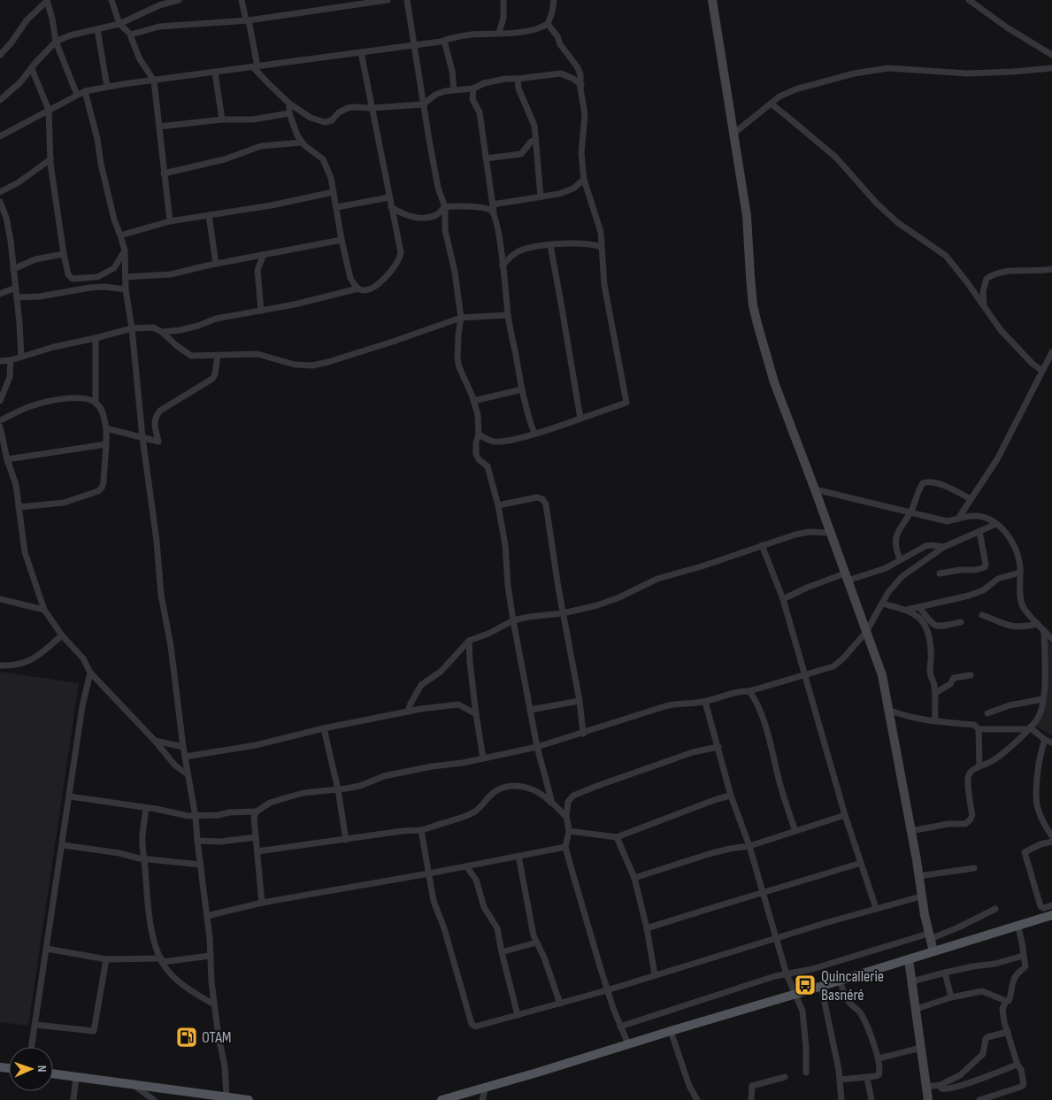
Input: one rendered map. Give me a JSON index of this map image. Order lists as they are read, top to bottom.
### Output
{
  "places": {
    "bus stop": ["Quincallerie Basnéré"],
    "fuel station": ["OTAM"]
  },
  "north": "right"
}
